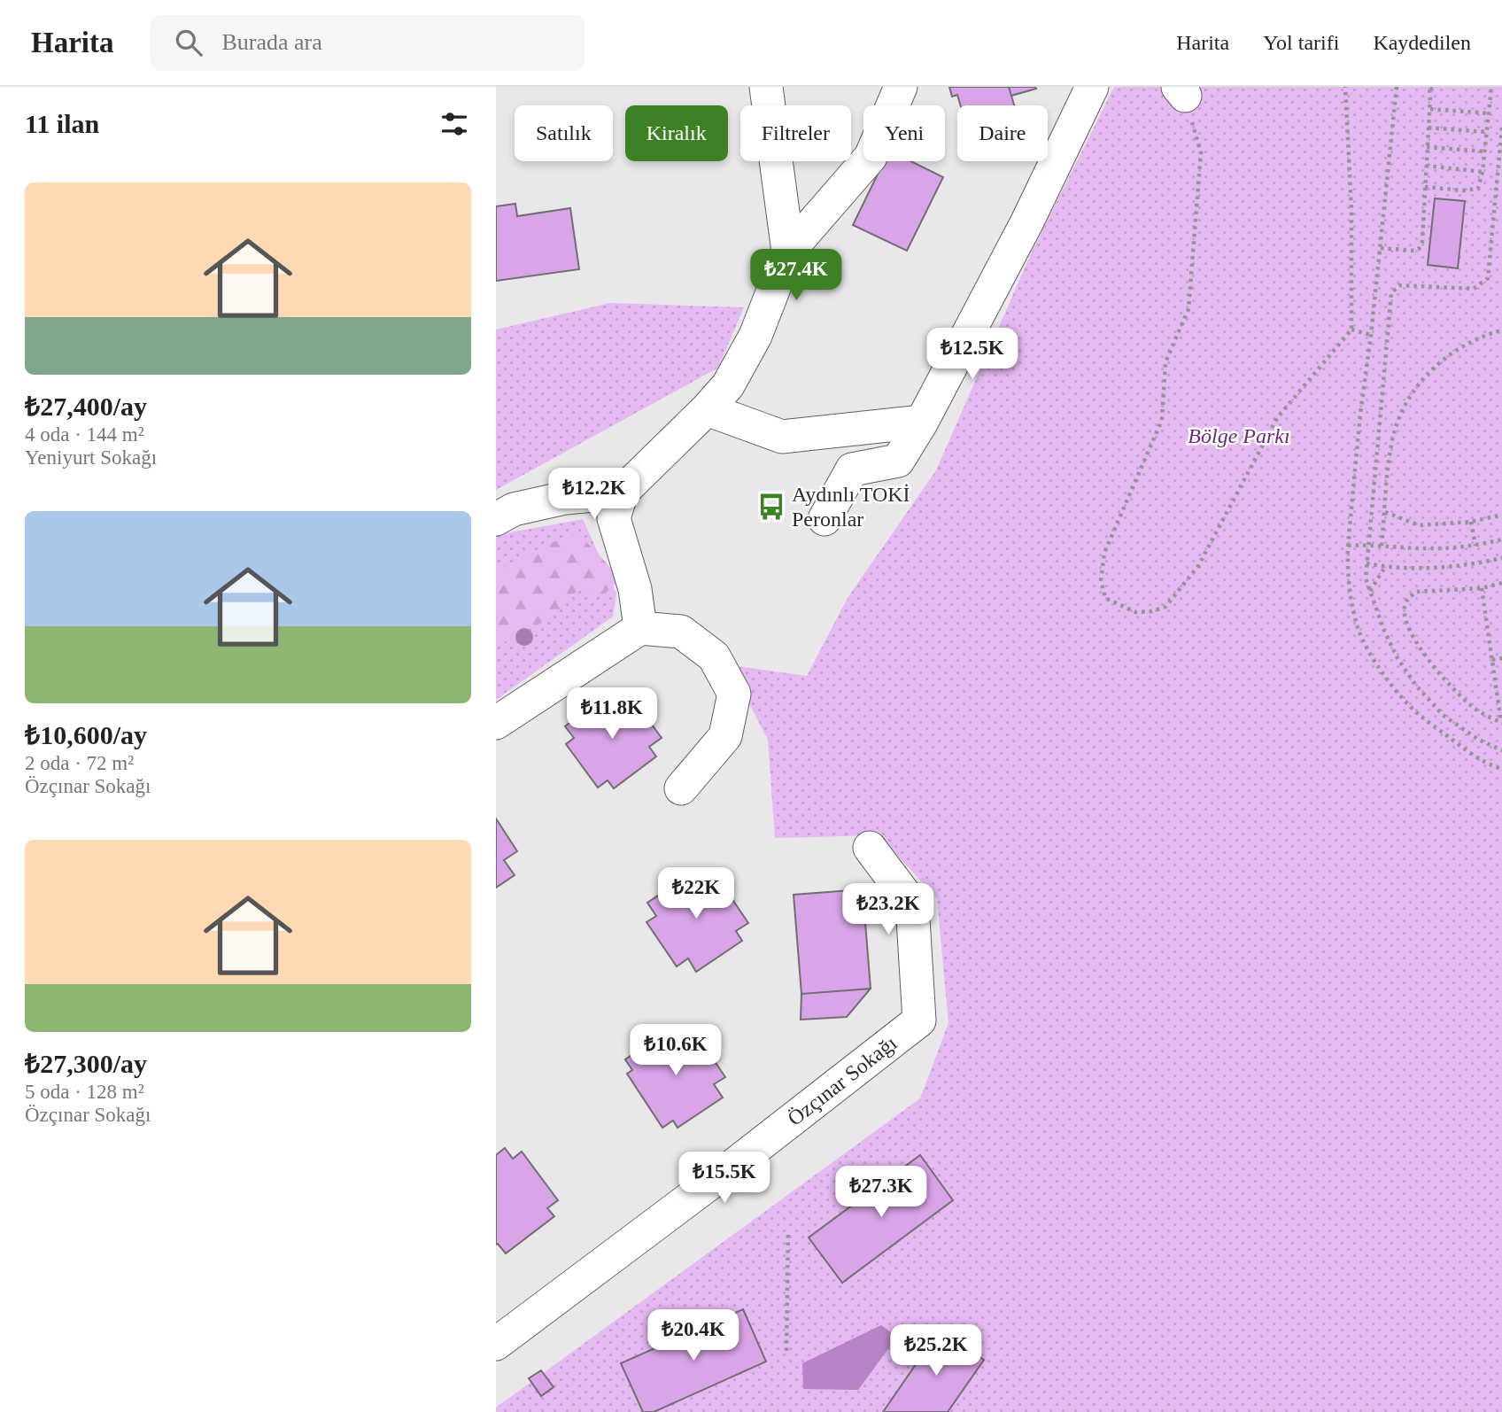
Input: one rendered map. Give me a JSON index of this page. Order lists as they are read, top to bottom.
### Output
{
  "streets": {
    "street": ["Özçınar Sokağı"]
  },
  "parks": ["Bölge Parkı"],
  "places": {
    "bus stop": ["Aydınlı TOKİ Peronlar"]
  },
  "page": {
    "header": "Harita",
    "search": "Burada ara",
    "nav": ["Harita", "Yol tarifi", "Kaydedilen"],
    "heading": "11 ilan",
    "chip": [
      "Satılık",
      "Kiralık",
      "Filtreler",
      "Yeni",
      "Daire"
    ],
    "list": [
      {
        "name": "₺27,400/ay",
        "note": "4 oda · 144 m² · Yeniyurt Sokağı"
      },
      {
        "name": "₺10,600/ay",
        "note": "2 oda · 72 m² · Özçınar Sokağı"
      },
      {
        "name": "₺27,300/ay",
        "note": "5 oda · 128 m² · Özçınar Sokağı"
      }
    ],
    "price": [
      "₺27.4K",
      "₺12.5K",
      "₺12.2K",
      "₺11.8K",
      "₺22K",
      "₺23.2K",
      "₺10.6K",
      "₺15.5K",
      "₺27.3K",
      "₺20.4K",
      "₺25.2K"
    ]
  }
}
